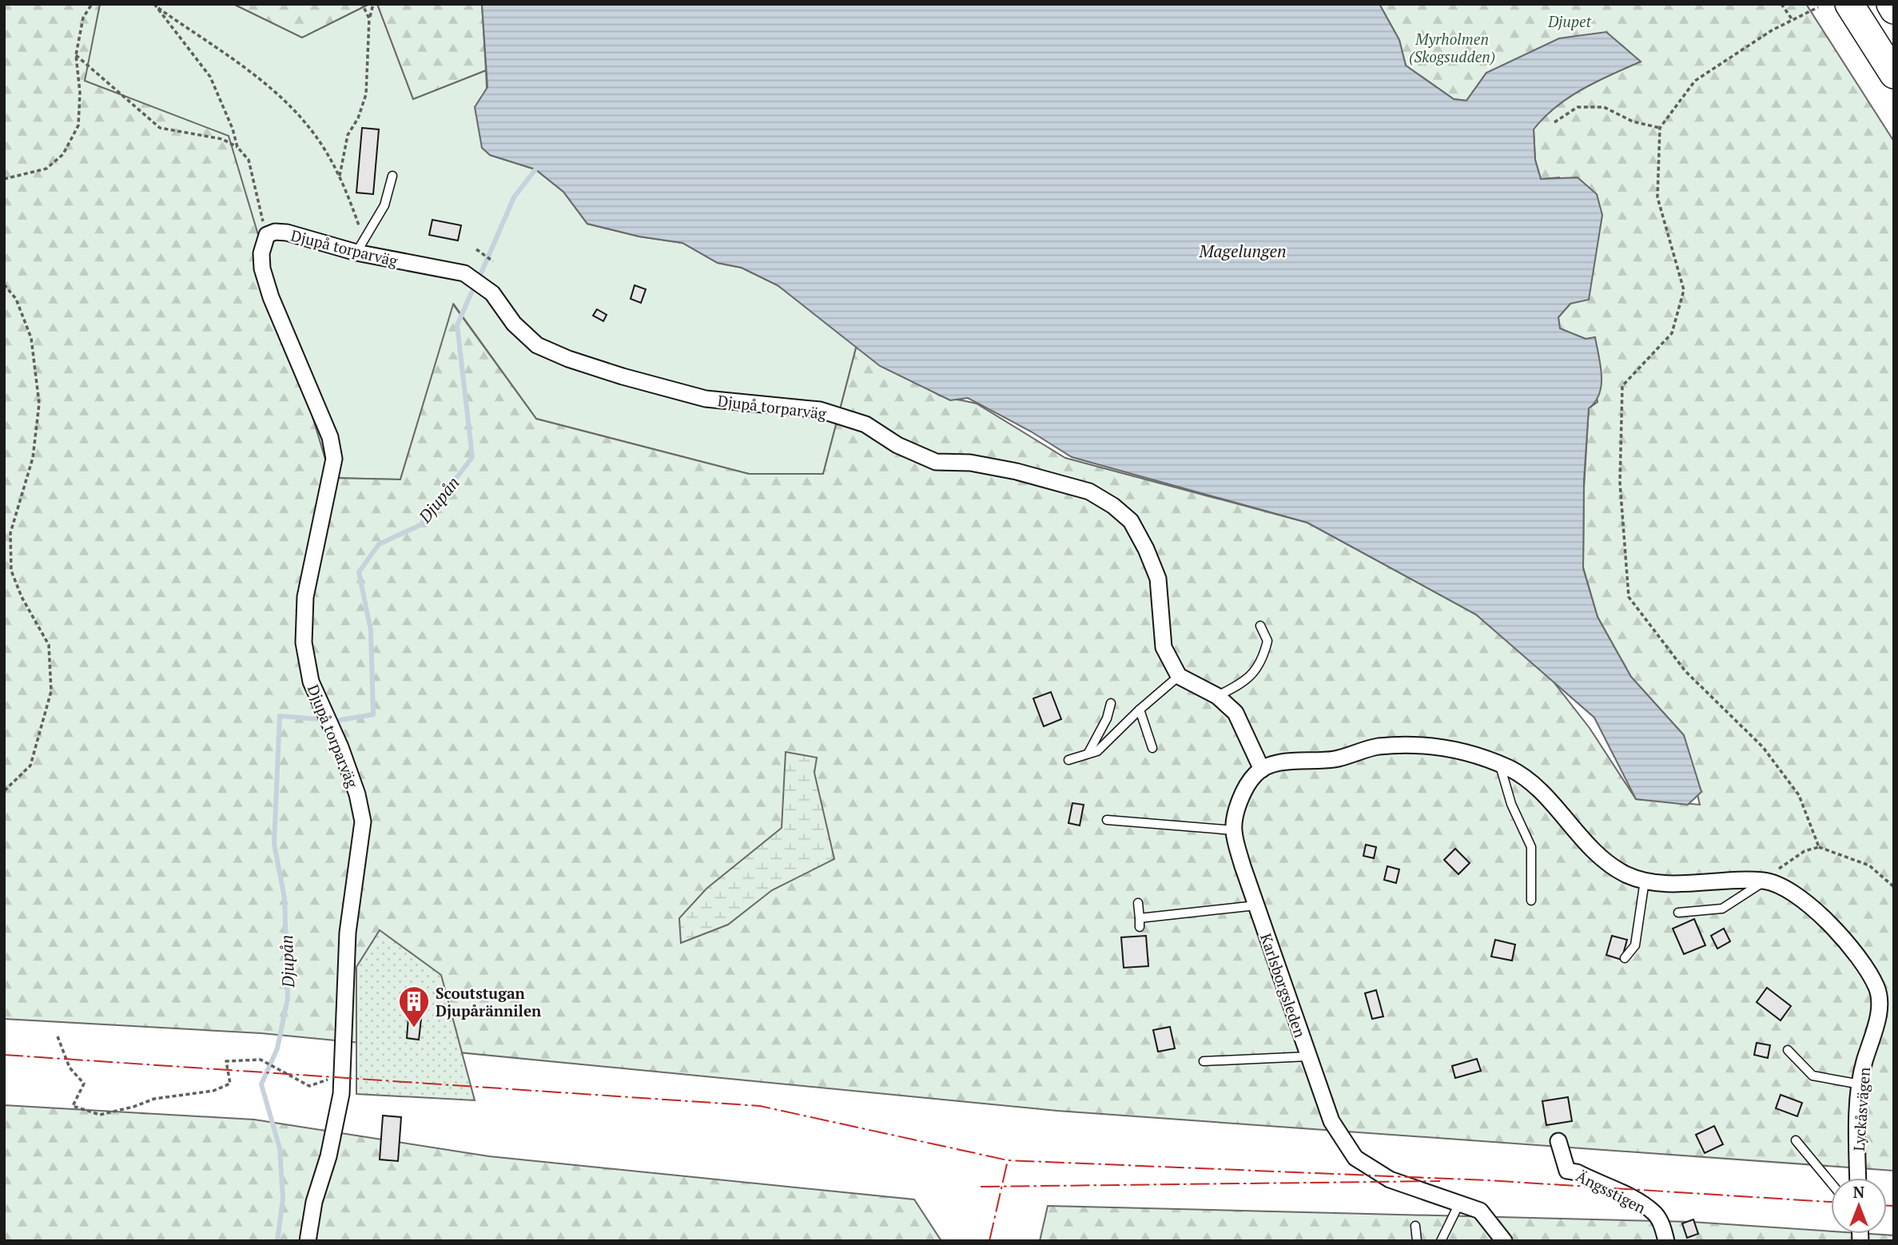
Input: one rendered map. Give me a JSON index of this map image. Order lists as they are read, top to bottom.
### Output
{
  "streets": {
    "street": [
      "Djupå torparväg",
      "Karlsborgsleden",
      "Lyckåsvägen",
      "Ängsstigen"
    ]
  },
  "water": ["Magelungen", "Djupån"],
  "parks": ["Djupet", "Myrholmen (Skogsudden)"],
  "places": {
    "building": ["Scoutstugan Djupårännilen"]
  },
  "north": "top"
}
